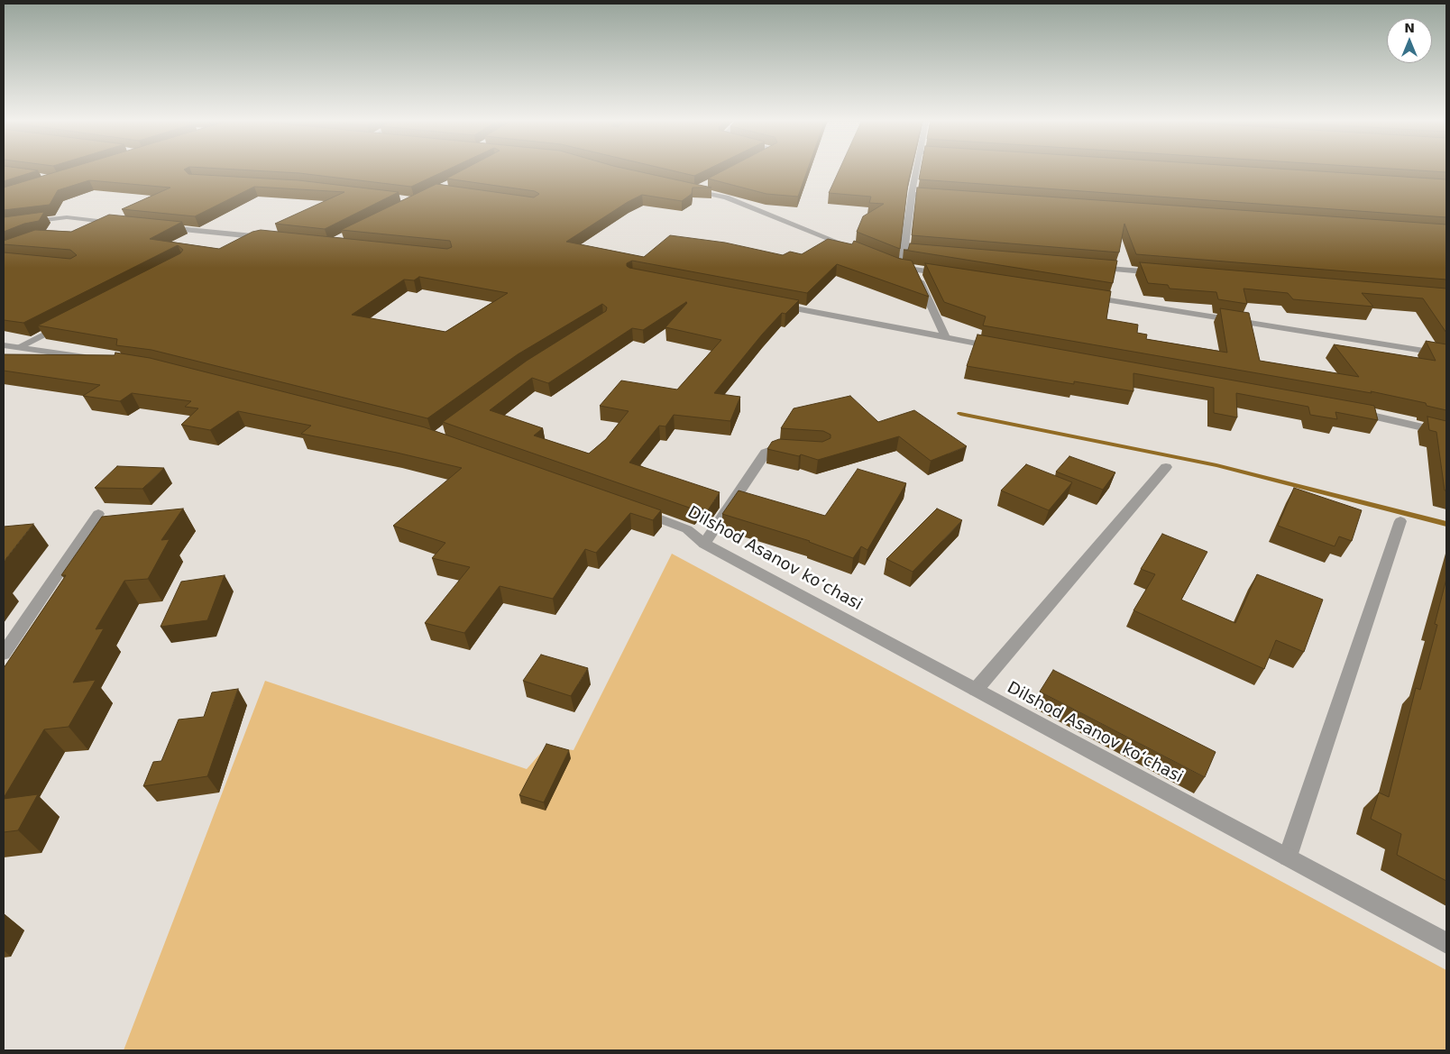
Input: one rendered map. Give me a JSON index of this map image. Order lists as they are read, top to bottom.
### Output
{
  "streets": {
    "street": ["Dilshod Asanov koʻchasi"]
  },
  "north": "top"
}
